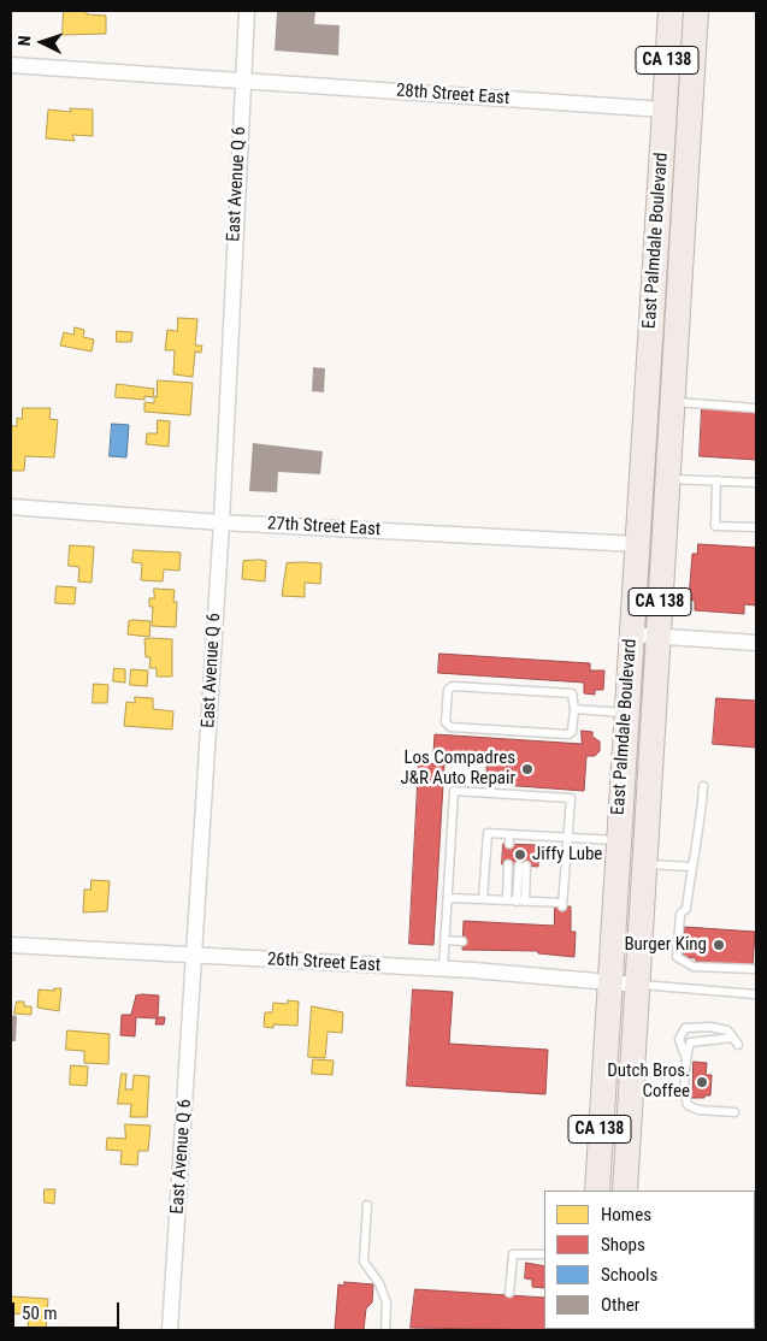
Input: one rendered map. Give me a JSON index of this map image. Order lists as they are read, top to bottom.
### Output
{
  "streets": {
    "highway": ["CA 138", "East Palmdale Boulevard"],
    "street": [
      "28th Street East",
      "East Avenue Q 6",
      "27th Street East",
      "26th Street East"
    ]
  },
  "crossings": [
    ["28th Street East", "East Avenue Q 6"],
    ["28th Street East", "East Palmdale Boulevard"],
    ["East Avenue Q 6", "27th Street East"],
    ["East Avenue Q 6", "26th Street East"],
    ["East Palmdale Boulevard", "27th Street East"],
    ["East Palmdale Boulevard", "26th Street East"]
  ],
  "places": [
    "Los Compadres J&R Auto Repair",
    "Jiffy Lube",
    "Burger King",
    "Dutch Bros. Coffee"
  ],
  "legend": [
    "Homes",
    "Shops",
    "Schools",
    "Other"
  ],
  "scale_bar": "50 m",
  "north": "left"
}
